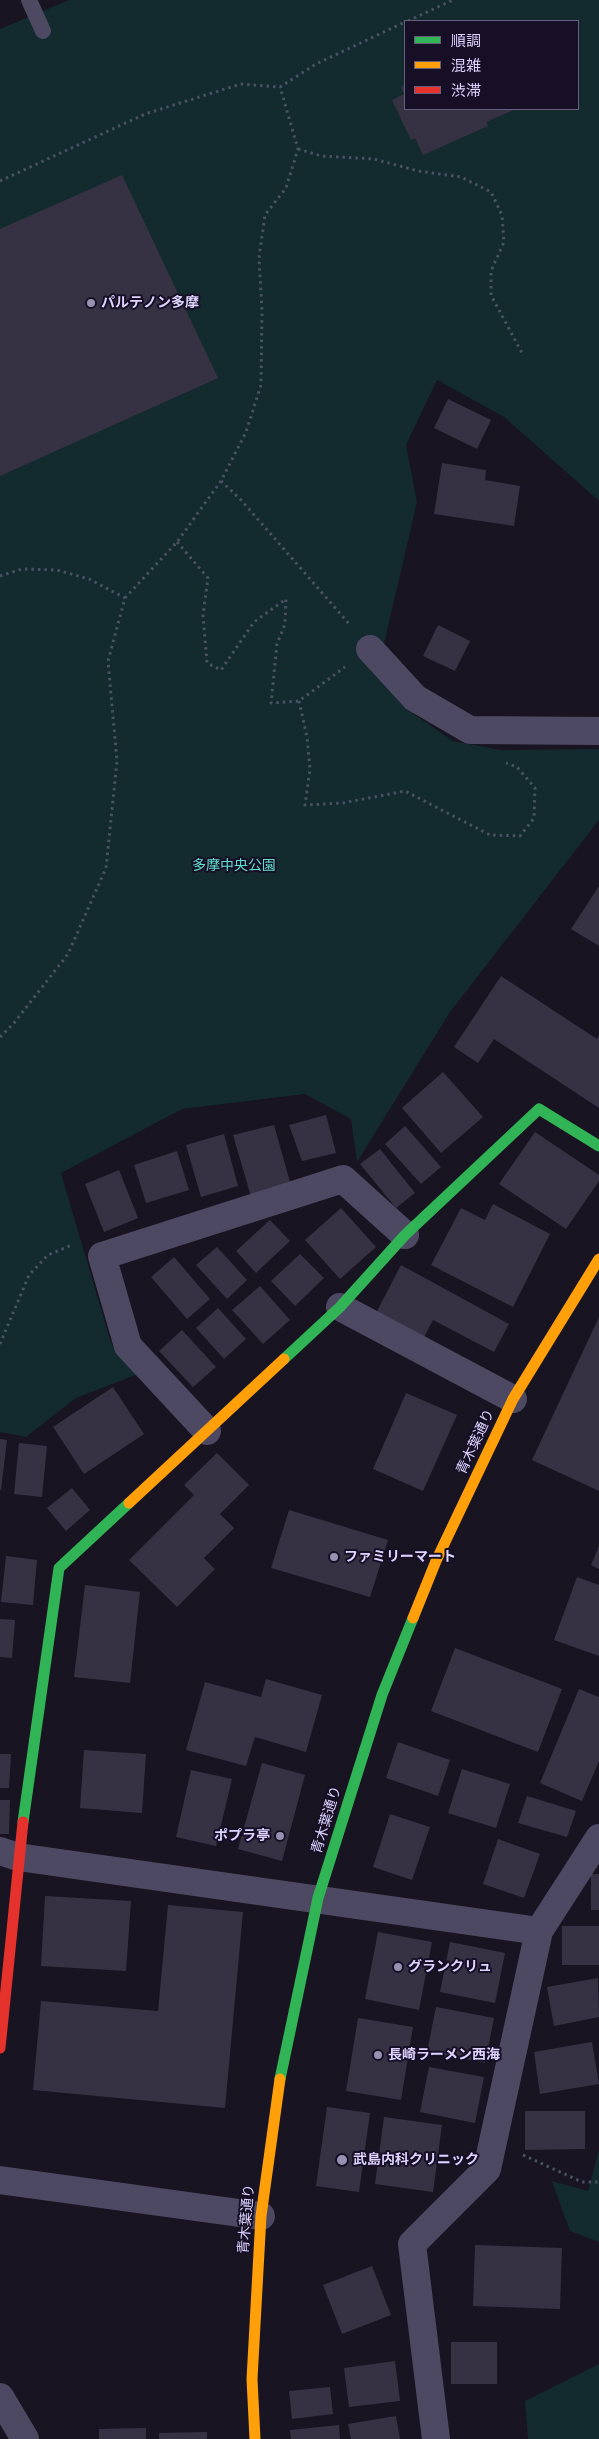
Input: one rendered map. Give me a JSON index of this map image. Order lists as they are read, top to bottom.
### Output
{
  "streets": {
    "street": ["青木葉通り"]
  },
  "parks": ["多摩中央公園"],
  "places": [
    "パルテノン多摩",
    "ファミリーマート",
    "ポプラ亭",
    "グランクリュ",
    "長崎ラーメン西海",
    "武島内科クリニック"
  ],
  "legend": ["順調", "混雑", "渋滞"]
}
